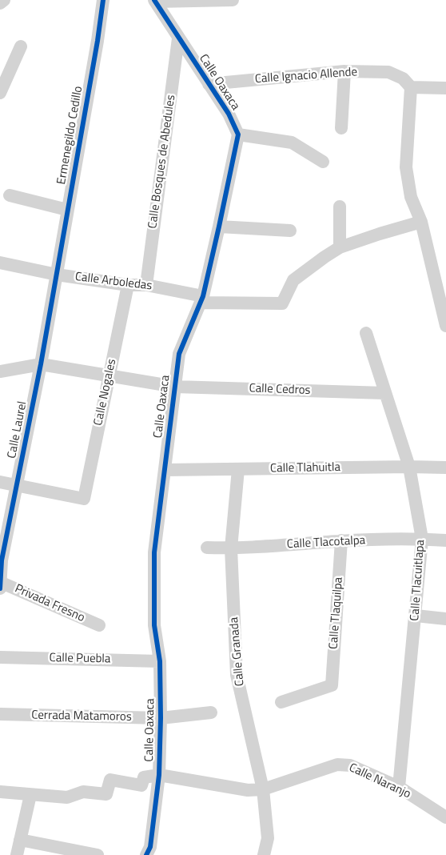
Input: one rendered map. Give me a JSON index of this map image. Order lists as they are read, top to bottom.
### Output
{
  "streets": {
    "street": [
      "Calle Ignacio Allende",
      "Calle Oaxaca",
      "Ermenegildo Cedillo",
      "Calle Bosques de Abedules",
      "Calle Arboledas",
      "Calle Cedros",
      "Calle Nogales",
      "Calle Laurel",
      "Calle Tlahuitla",
      "Calle Tlacotalpa",
      "Calle Tlacuitlapa",
      "Privada Fresno",
      "Calle Tlaquilpa",
      "Calle Granada",
      "Calle Puebla",
      "Cerrada Matamoros",
      "Calle Naranjo"
    ]
  },
  "crossings": [
    ["Calle Ignacio Allende", "Calle Oaxaca"],
    ["Calle Oaxaca", "Calle Bosques de Abedules"],
    ["Calle Oaxaca", "Calle Arboledas"],
    ["Calle Oaxaca", "Calle Cedros"],
    ["Calle Oaxaca", "Calle Tlahuitla"],
    ["Calle Oaxaca", "Calle Puebla"],
    ["Calle Oaxaca", "Cerrada Matamoros"],
    ["Calle Oaxaca", "Calle Naranjo"],
    ["Ermenegildo Cedillo", "Calle Arboledas"],
    ["Ermenegildo Cedillo", "Calle Laurel"],
    ["Calle Bosques de Abedules", "Calle Arboledas"],
    ["Calle Arboledas", "Calle Nogales"],
    ["Calle Arboledas", "Calle Laurel"],
    ["Calle Cedros", "Calle Nogales"],
    ["Calle Cedros", "Calle Laurel"],
    ["Calle Cedros", "Calle Tlacuitlapa"],
    ["Calle Nogales", "Calle Laurel"],
    ["Calle Laurel", "Privada Fresno"],
    ["Calle Tlahuitla", "Calle Tlacuitlapa"],
    ["Calle Tlahuitla", "Calle Granada"],
    ["Calle Tlacotalpa", "Calle Tlacuitlapa"],
    ["Calle Tlacotalpa", "Calle Tlaquilpa"],
    ["Calle Tlacotalpa", "Calle Granada"],
    ["Calle Tlacuitlapa", "Calle Naranjo"],
    ["Calle Granada", "Calle Naranjo"]
  ]
}
